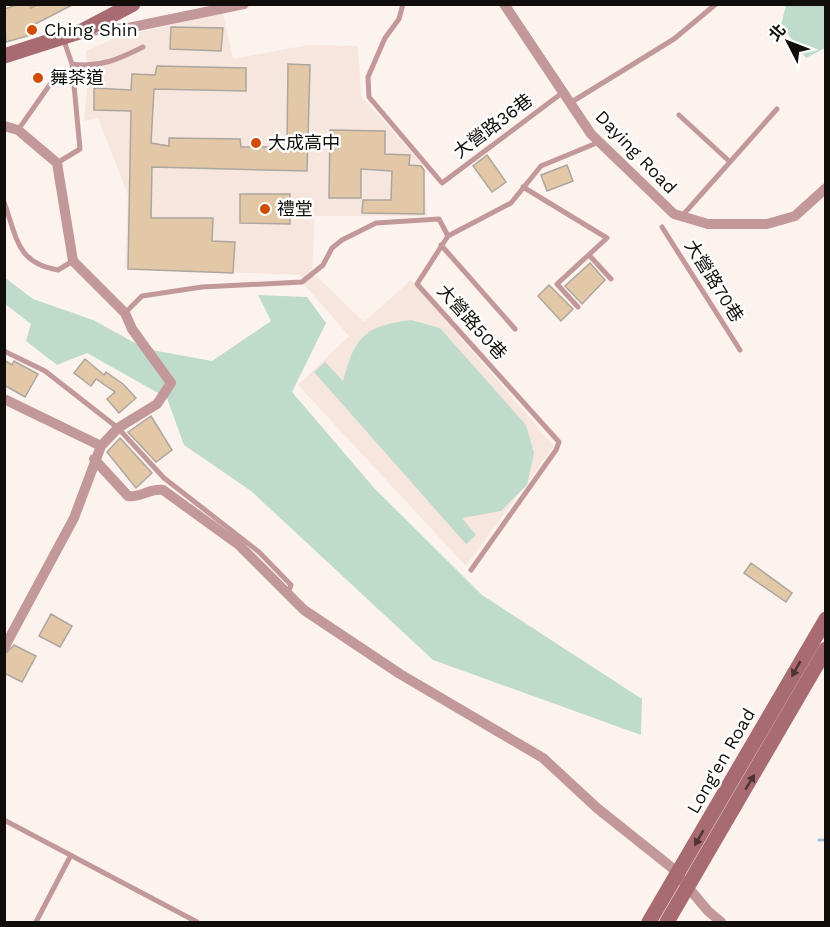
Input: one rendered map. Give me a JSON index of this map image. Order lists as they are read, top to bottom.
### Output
{
  "streets": {
    "main road": ["Long'en Road"],
    "street": ["Daying Road"],
    "lane": ["大營路36巷", "大營路70巷", "大營路50巷"]
  },
  "crossings": [
    ["大營路36巷", "Daying Road"],
    ["Daying Road", "大營路50巷"]
  ],
  "places": [
    "Ching Shin",
    "舞茶道",
    "大成高中",
    "禮堂"
  ],
  "north": "top left"
}
